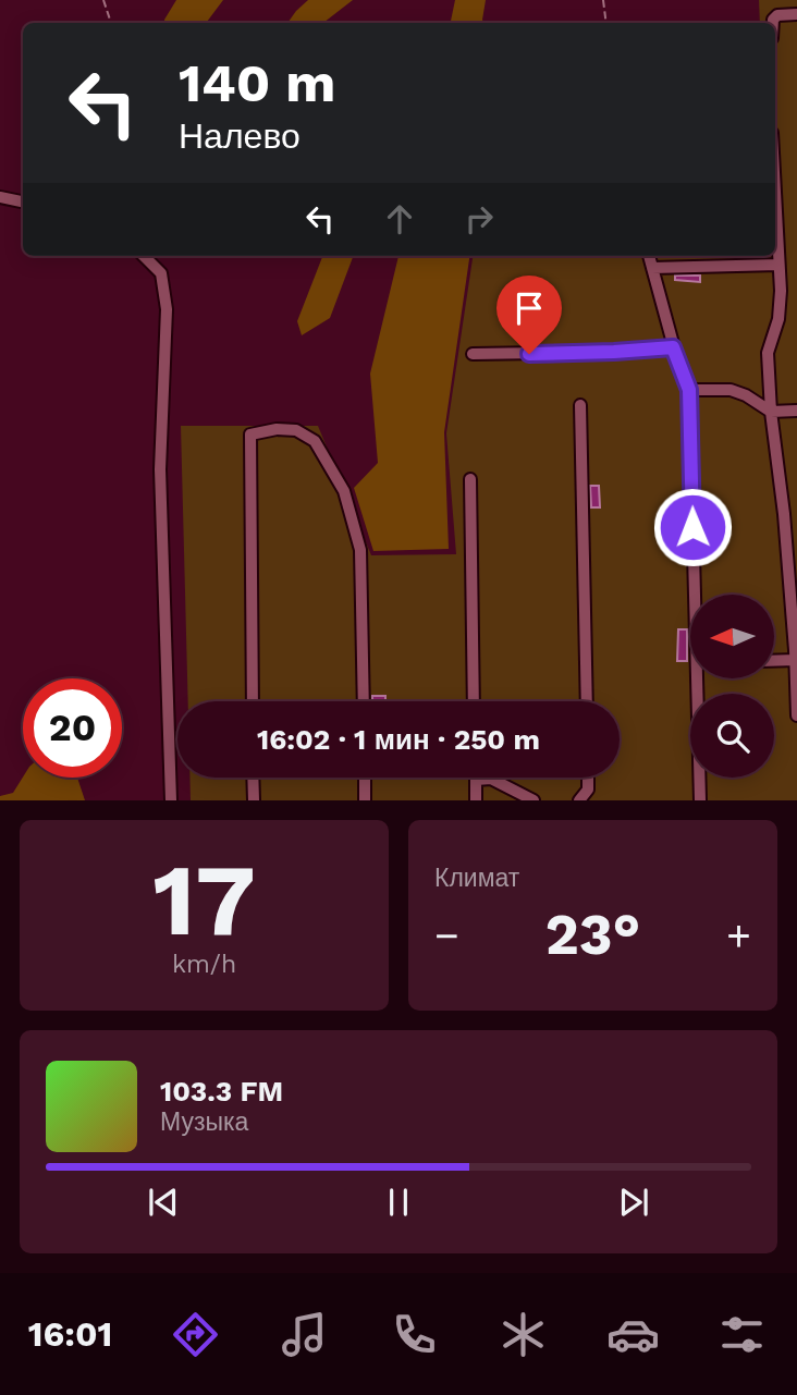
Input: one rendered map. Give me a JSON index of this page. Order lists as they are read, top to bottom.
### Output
{
  "north": "left",
  "page": {
    "turn": ["140 m", "Налево"],
    "limit": "20",
    "trip": "16:02 · 1 мин · 250 m",
    "tile": [
      ["17", "km/h"],
      "Климат"
    ],
    "heat": ["−", "23°", "+"],
    "song": ["103.3 FM", "Музыка"],
    "tabs": "16:01"
  }
}
